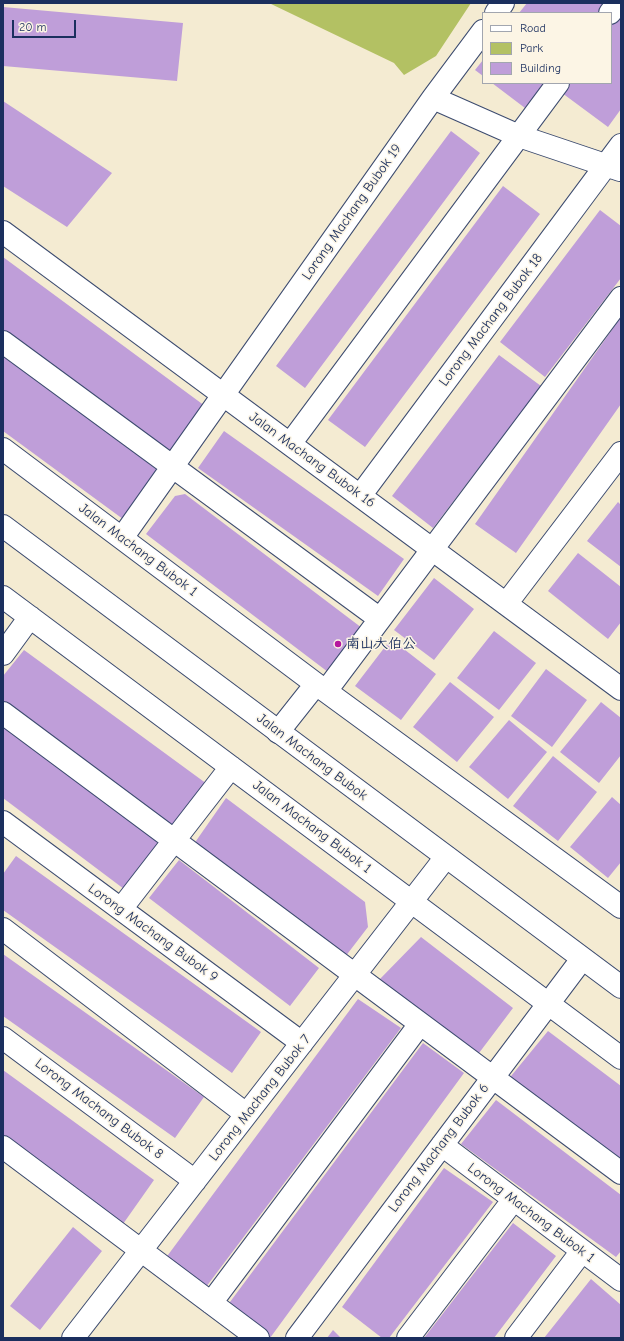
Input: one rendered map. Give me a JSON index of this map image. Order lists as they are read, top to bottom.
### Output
{
  "streets": {
    "street": [
      "Lorong Machang Bubok 19",
      "Lorong Machang Bubok 18",
      "Jalan Machang Bubok 16",
      "Jalan Machang Bubok 1",
      "Jalan Machang Bubok",
      "Lorong Machang Bubok 9",
      "Lorong Machang Bubok 7",
      "Lorong Machang Bubok 8",
      "Lorong Machang Bubok 6",
      "Lorong Machang Bubok 1"
    ]
  },
  "crossings": [
    ["Lorong Machang Bubok 19", "Jalan Machang Bubok 16"],
    ["Lorong Machang Bubok 19", "Jalan Machang Bubok 1"],
    ["Lorong Machang Bubok 18", "Jalan Machang Bubok 16"],
    ["Jalan Machang Bubok 1", "Lorong Machang Bubok 7"],
    ["Jalan Machang Bubok 1", "Lorong Machang Bubok 6"],
    ["Jalan Machang Bubok", "Lorong Machang Bubok 7"],
    ["Jalan Machang Bubok", "Lorong Machang Bubok 6"],
    ["Lorong Machang Bubok 9", "Lorong Machang Bubok 7"],
    ["Lorong Machang Bubok 7", "Lorong Machang Bubok 8"],
    ["Lorong Machang Bubok 6", "Lorong Machang Bubok 1"]
  ],
  "places": ["南山大伯公"],
  "legend": ["Road", "Park", "Building"],
  "scale_bar": "20 m"
}
